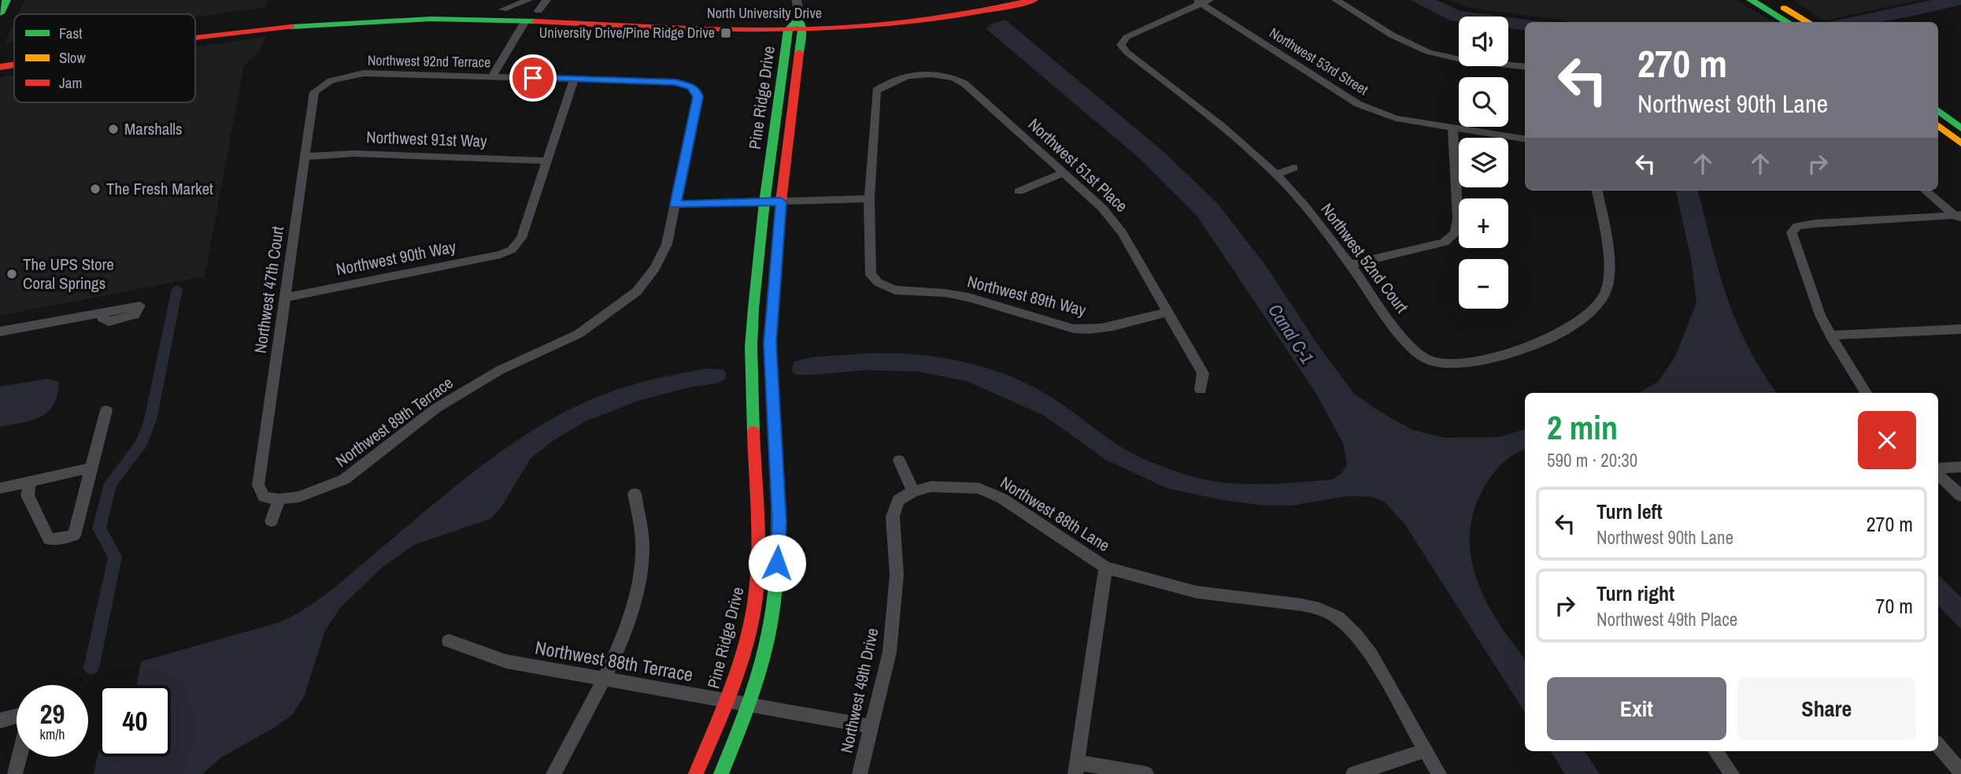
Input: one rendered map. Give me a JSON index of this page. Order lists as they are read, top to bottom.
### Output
{
  "streets": {
    "main road": ["North University Drive", "Pine Ridge Drive"],
    "street": [
      "Northwest 92nd Terrace",
      "Northwest 53rd Street",
      "Northwest 91st Way",
      "Northwest 51st Place",
      "Northwest 90th Way",
      "Northwest 52nd Court",
      "Northwest 47th Court",
      "Northwest 89th Way",
      "Northwest 89th Terrace",
      "Northwest 88th Lane",
      "Northwest 88th Terrace",
      "Northwest 49th Drive"
    ]
  },
  "crossings": [
    ["North University Drive", "Pine Ridge Drive"],
    ["Northwest 92nd Terrace", "Northwest 47th Court"],
    ["Northwest 92nd Terrace", "Northwest 89th Terrace"],
    ["Northwest 53rd Street", "Northwest 52nd Court"],
    ["Pine Ridge Drive", "Northwest 88th Terrace"],
    ["Northwest 91st Way", "Northwest 90th Way"],
    ["Northwest 91st Way", "Northwest 47th Court"],
    ["Northwest 51st Place", "Northwest 89th Way"],
    ["Northwest 90th Way", "Northwest 47th Court"],
    ["Northwest 47th Court", "Northwest 89th Terrace"],
    ["Northwest 88th Lane", "Northwest 49th Drive"],
    ["Northwest 88th Terrace", "Northwest 49th Drive"]
  ],
  "water": ["Canal C-1"],
  "places": {
    "transit": ["University Drive/Pine Ridge Drive"],
    "other": ["Marshalls", "The Fresh Market", "The UPS Store Coral Springs"]
  },
  "legend": ["Fast", "Slow", "Jam"],
  "page": {
    "map_buttons": ["+", "−"],
    "turn": ["270 m", "Northwest 90th Lane"],
    "heading": ["2 min", "590 m · 20:30"],
    "list": [
      {
        "name": "Turn left",
        "note": "Northwest 90th Lane",
        "value": "270 m"
      },
      {
        "name": "Turn right",
        "note": "Northwest 49th Place",
        "value": "70 m"
      }
    ],
    "buttons": ["Exit", "Share"],
    "speed": "29 km/h",
    "limit": "40"
  }
}
